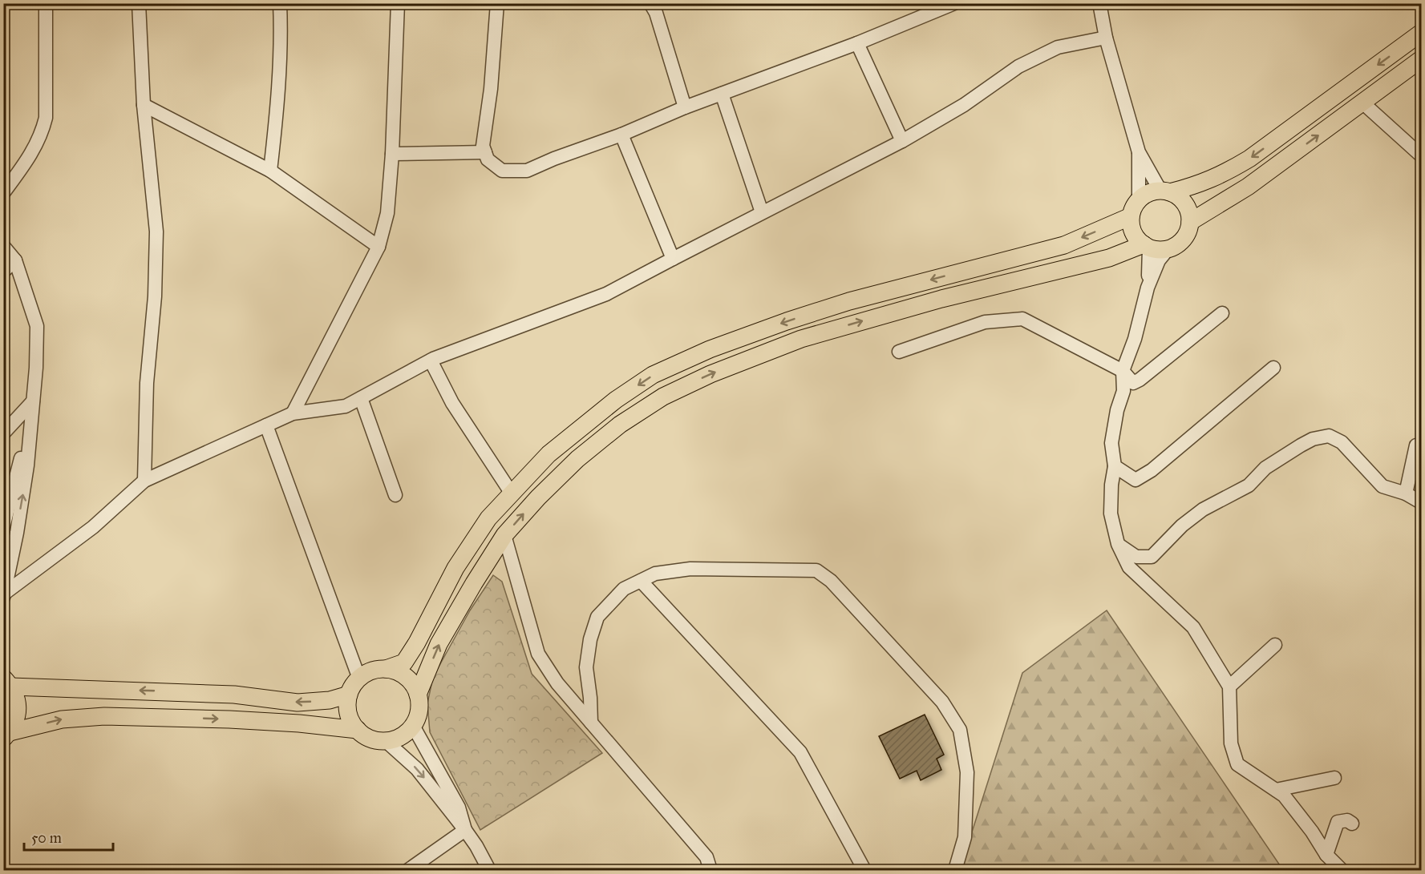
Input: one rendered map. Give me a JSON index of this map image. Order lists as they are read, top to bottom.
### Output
{
  "scale_bar": "50 m"
}
